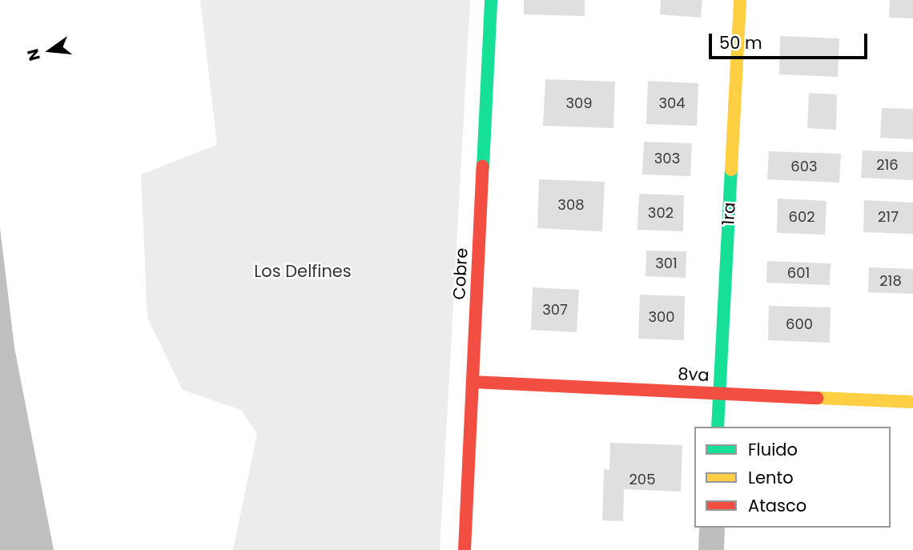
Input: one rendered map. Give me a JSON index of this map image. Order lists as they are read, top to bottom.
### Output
{
  "streets": {
    "street": ["1ra", "Cobre", "8va"]
  },
  "crossings": [
    ["1ra", "8va"],
    ["Cobre", "8va"]
  ],
  "parks": ["Los Delfines"],
  "house_numbers": [
    "309",
    "304",
    "303",
    "216",
    "603",
    "308",
    "302",
    "602",
    "217",
    "301",
    "601",
    "218",
    "307",
    "300",
    "600",
    "205"
  ],
  "legend": ["Fluido", "Lento", "Atasco"],
  "scale_bar": "50 m",
  "north": "left"
}
